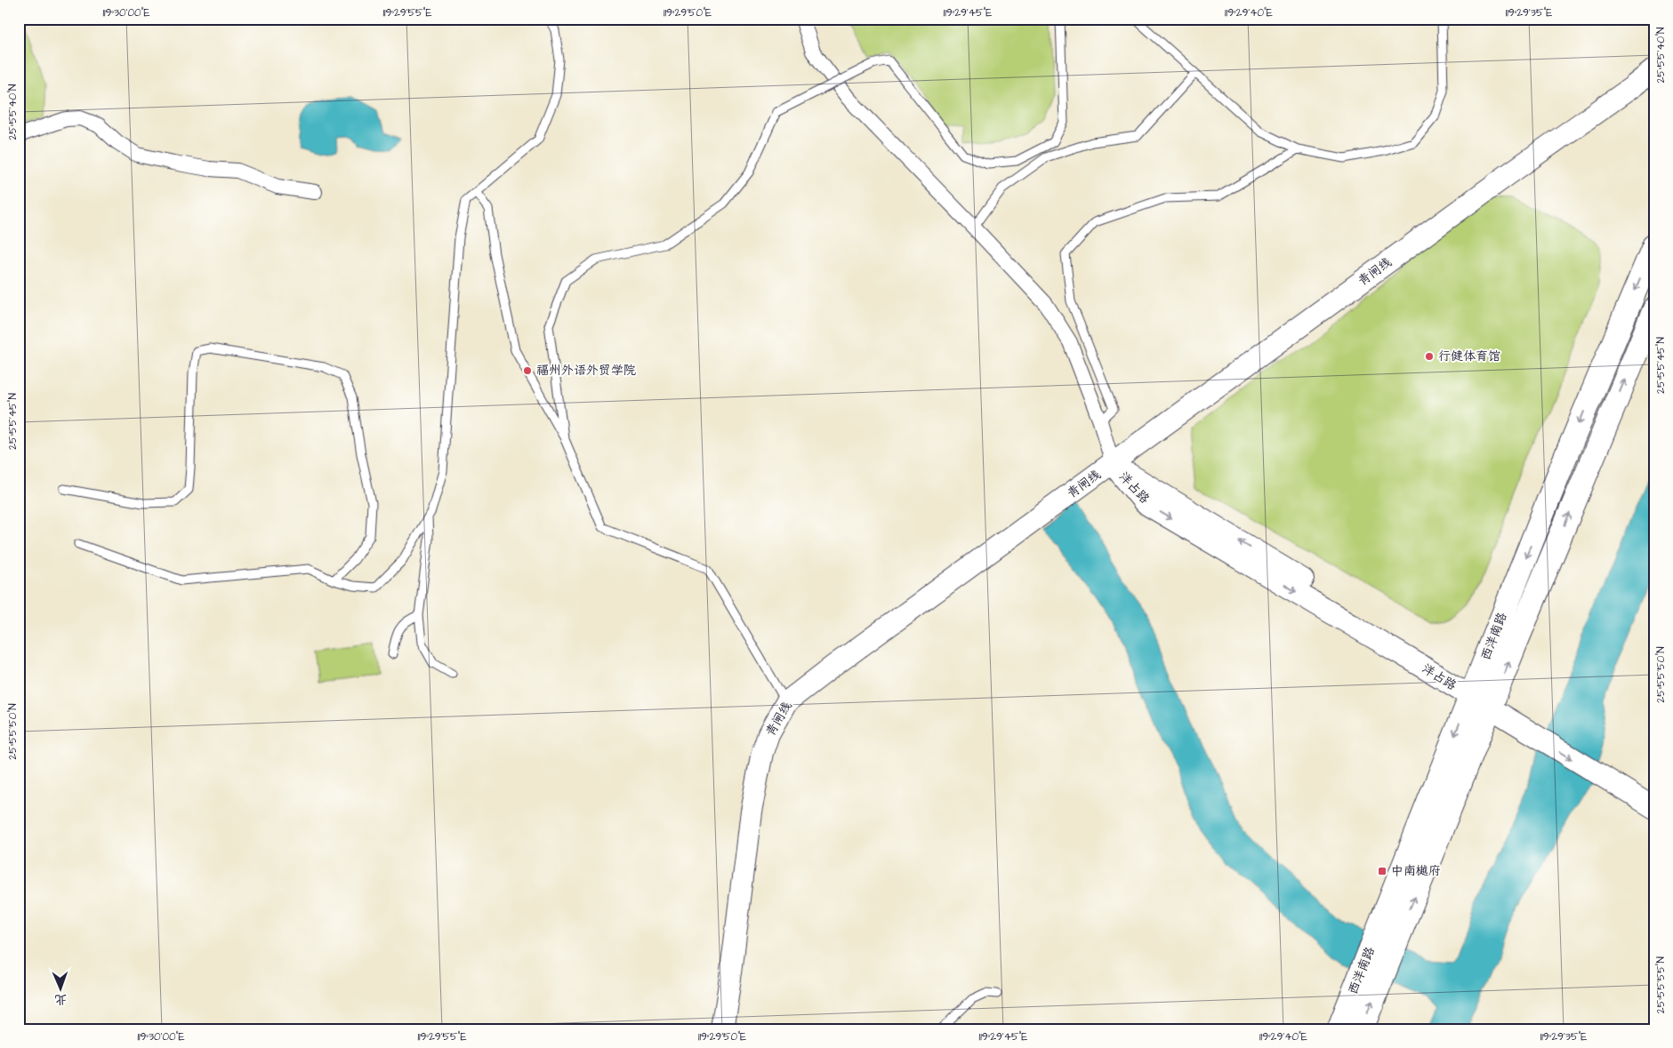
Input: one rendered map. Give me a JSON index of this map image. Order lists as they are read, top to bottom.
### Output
{
  "streets": {
    "main road": ["青闸线", "洋占路", "西洋南路"]
  },
  "crossings": [
    ["青闸线", "洋占路"],
    ["洋占路", "西洋南路"]
  ],
  "places": {
    "other": ["行健体育馆", "福州外语外贸学院"],
    "transit": ["中南樾府"]
  },
  "north": "bottom",
  "coordinates": [
    "119°30'00\"E",
    "119°29'55\"E",
    "119°29'50\"E",
    "119°29'45\"E",
    "119°29'40\"E",
    "119°29'35\"E",
    "25°55'40\"N",
    "25°55'45\"N",
    "25°55'50\"N",
    "25°55'55\"N"
  ]
}
